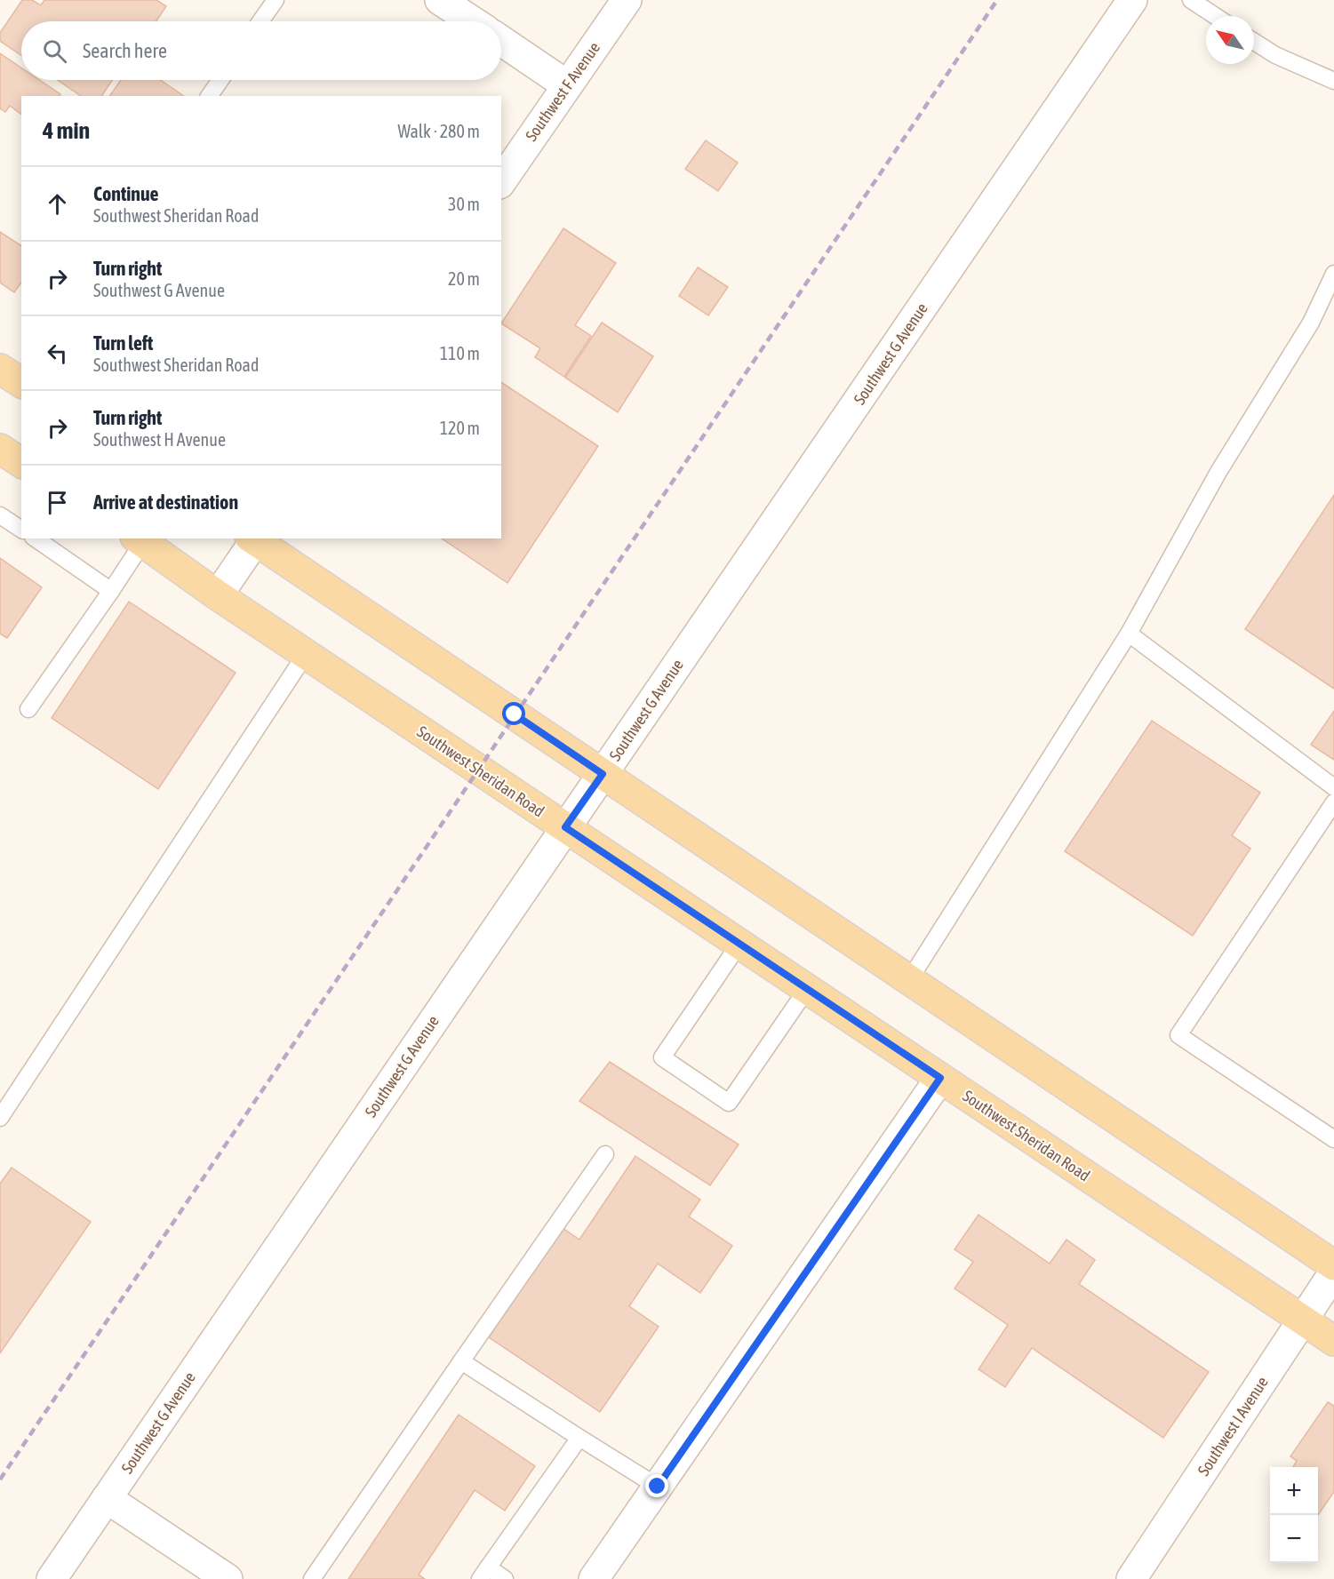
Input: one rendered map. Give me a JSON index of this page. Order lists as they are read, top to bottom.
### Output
{
  "streets": {
    "main road": ["Southwest Sheridan Road"],
    "street": ["Southwest F Avenue", "Southwest G Avenue", "Southwest I Avenue"]
  },
  "crossings": [
    ["Southwest G Avenue", "Southwest Sheridan Road"],
    ["Southwest Sheridan Road", "Southwest I Avenue"]
  ],
  "north": "top left",
  "page": {
    "search": "Search here",
    "heading": ["4 min", "Walk · 280 m"],
    "list": [
      ["Continue", "Southwest Sheridan Road", "30 m"],
      ["Turn right", "Southwest G Avenue", "20 m"],
      ["Turn left", "Southwest Sheridan Road", "110 m"],
      ["Turn right", "Southwest H Avenue", "120 m"],
      "Arrive at destination"
    ],
    "map_buttons": ["+", "−"]
  }
}
